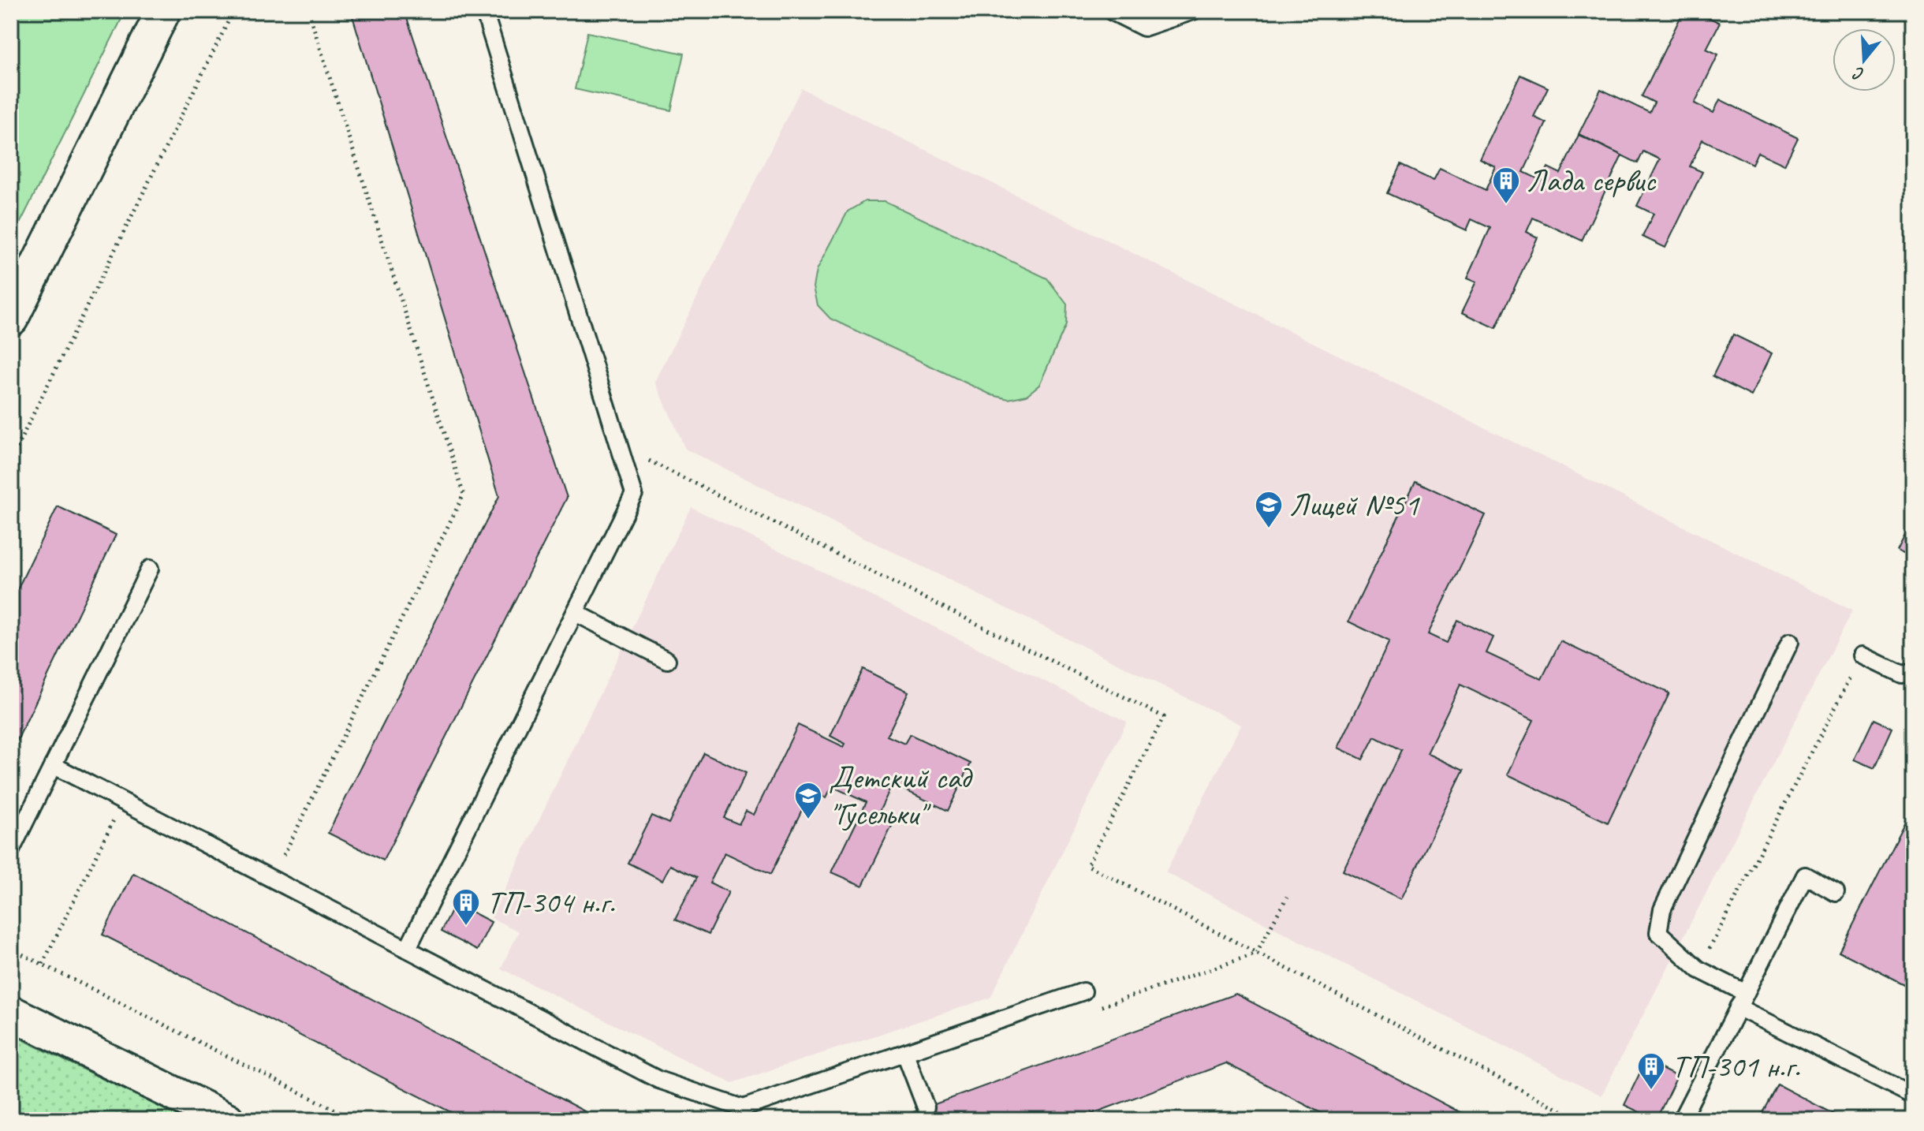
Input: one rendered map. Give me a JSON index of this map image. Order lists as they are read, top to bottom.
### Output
{
  "places": {
    "building": ["Лада сервис", "ТП-304 н.г.", "ТП-301 н.г."],
    "school or university": ["Лицей №51", "Детский сад \"Гусельки\""]
  },
  "north": "bottom"
}
